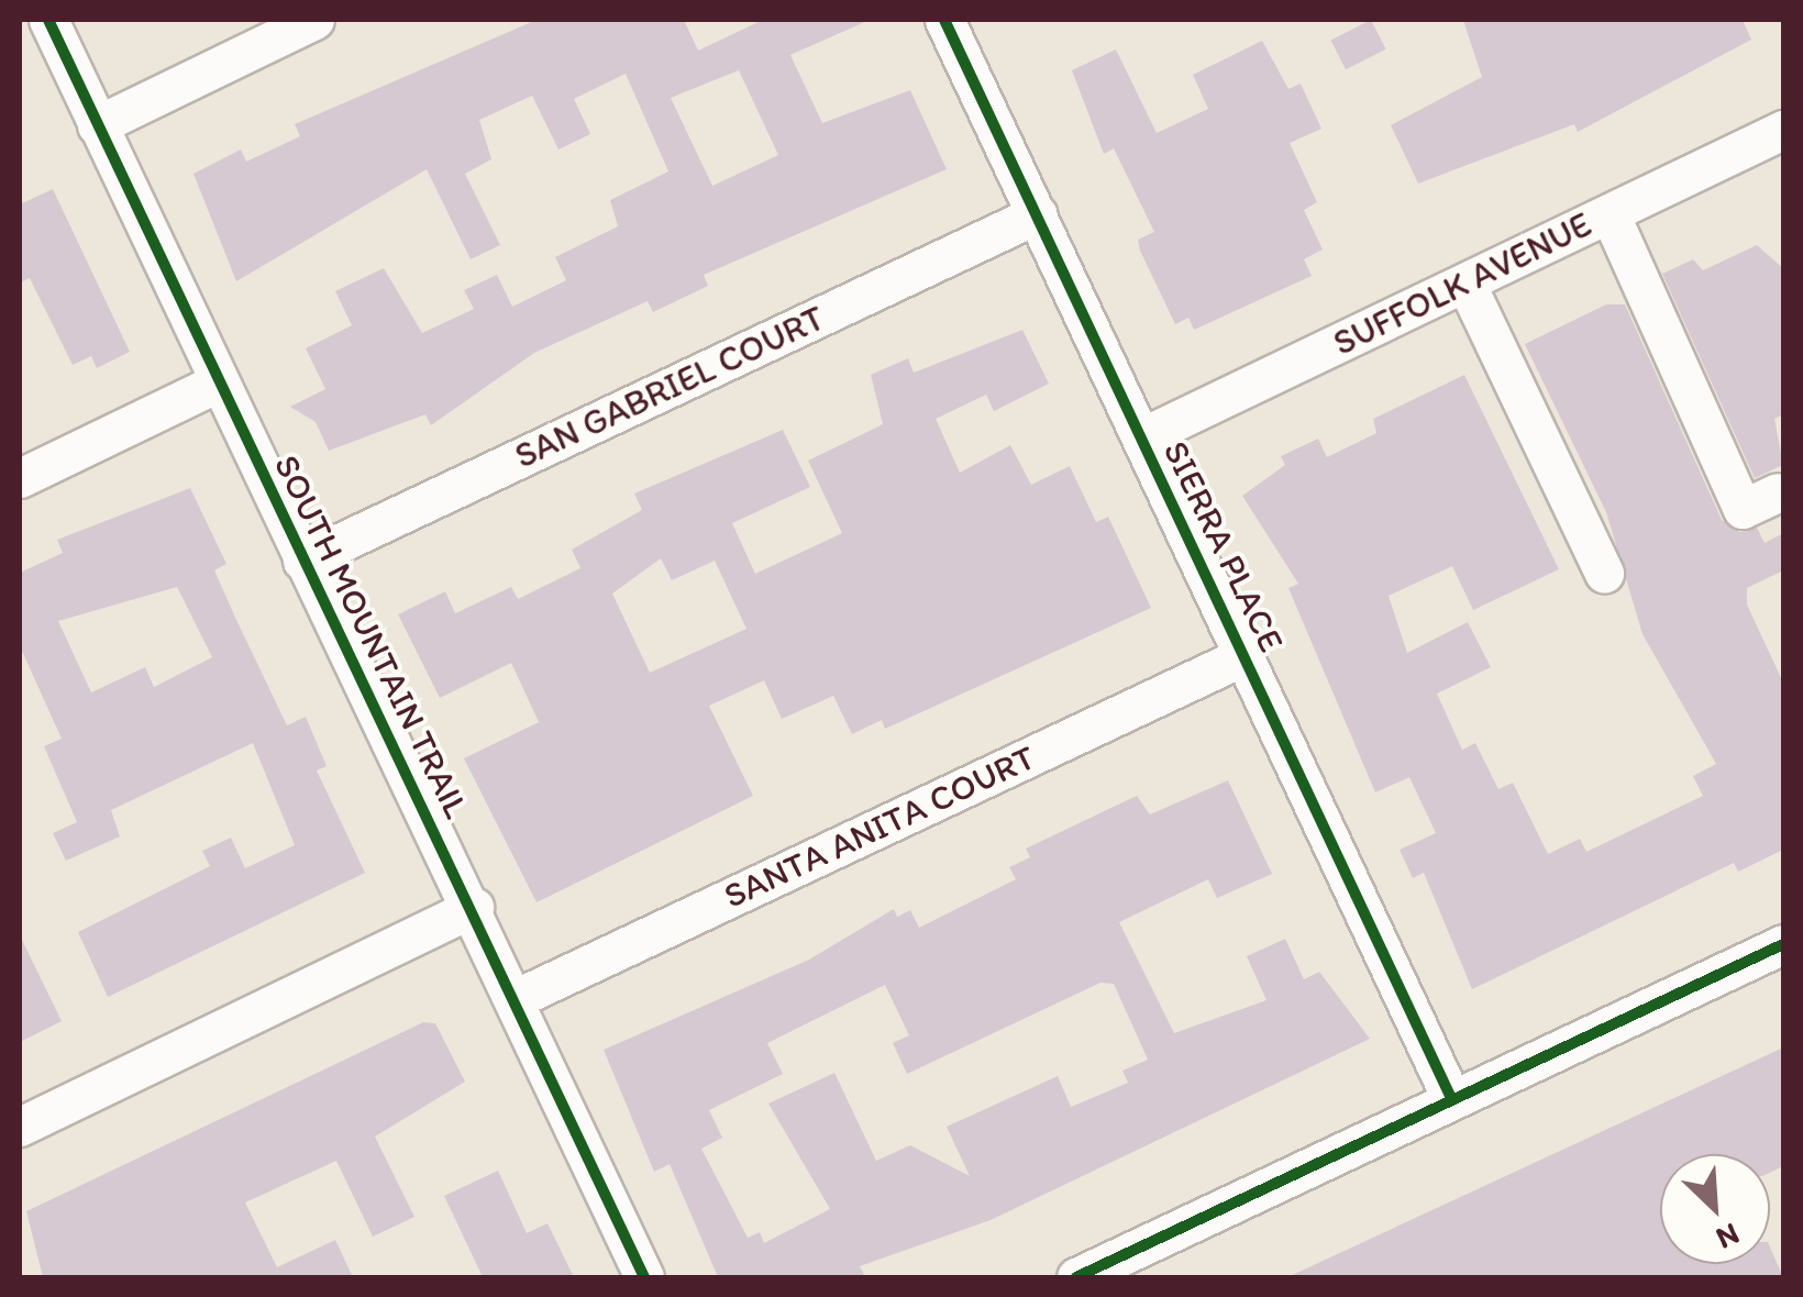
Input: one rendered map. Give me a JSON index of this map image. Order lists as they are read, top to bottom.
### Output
{
  "streets": {
    "street": [
      "SUFFOLK AVENUE",
      "SAN GABRIEL COURT",
      "SIERRA PLACE",
      "SOUTH MOUNTAIN TRAIL",
      "SANTA ANITA COURT"
    ]
  },
  "crossings": [
    ["SUFFOLK AVENUE", "SIERRA PLACE"],
    ["SAN GABRIEL COURT", "SIERRA PLACE"],
    ["SAN GABRIEL COURT", "SOUTH MOUNTAIN TRAIL"],
    ["SIERRA PLACE", "SANTA ANITA COURT"],
    ["SOUTH MOUNTAIN TRAIL", "SANTA ANITA COURT"]
  ],
  "north": "bottom right"
}
